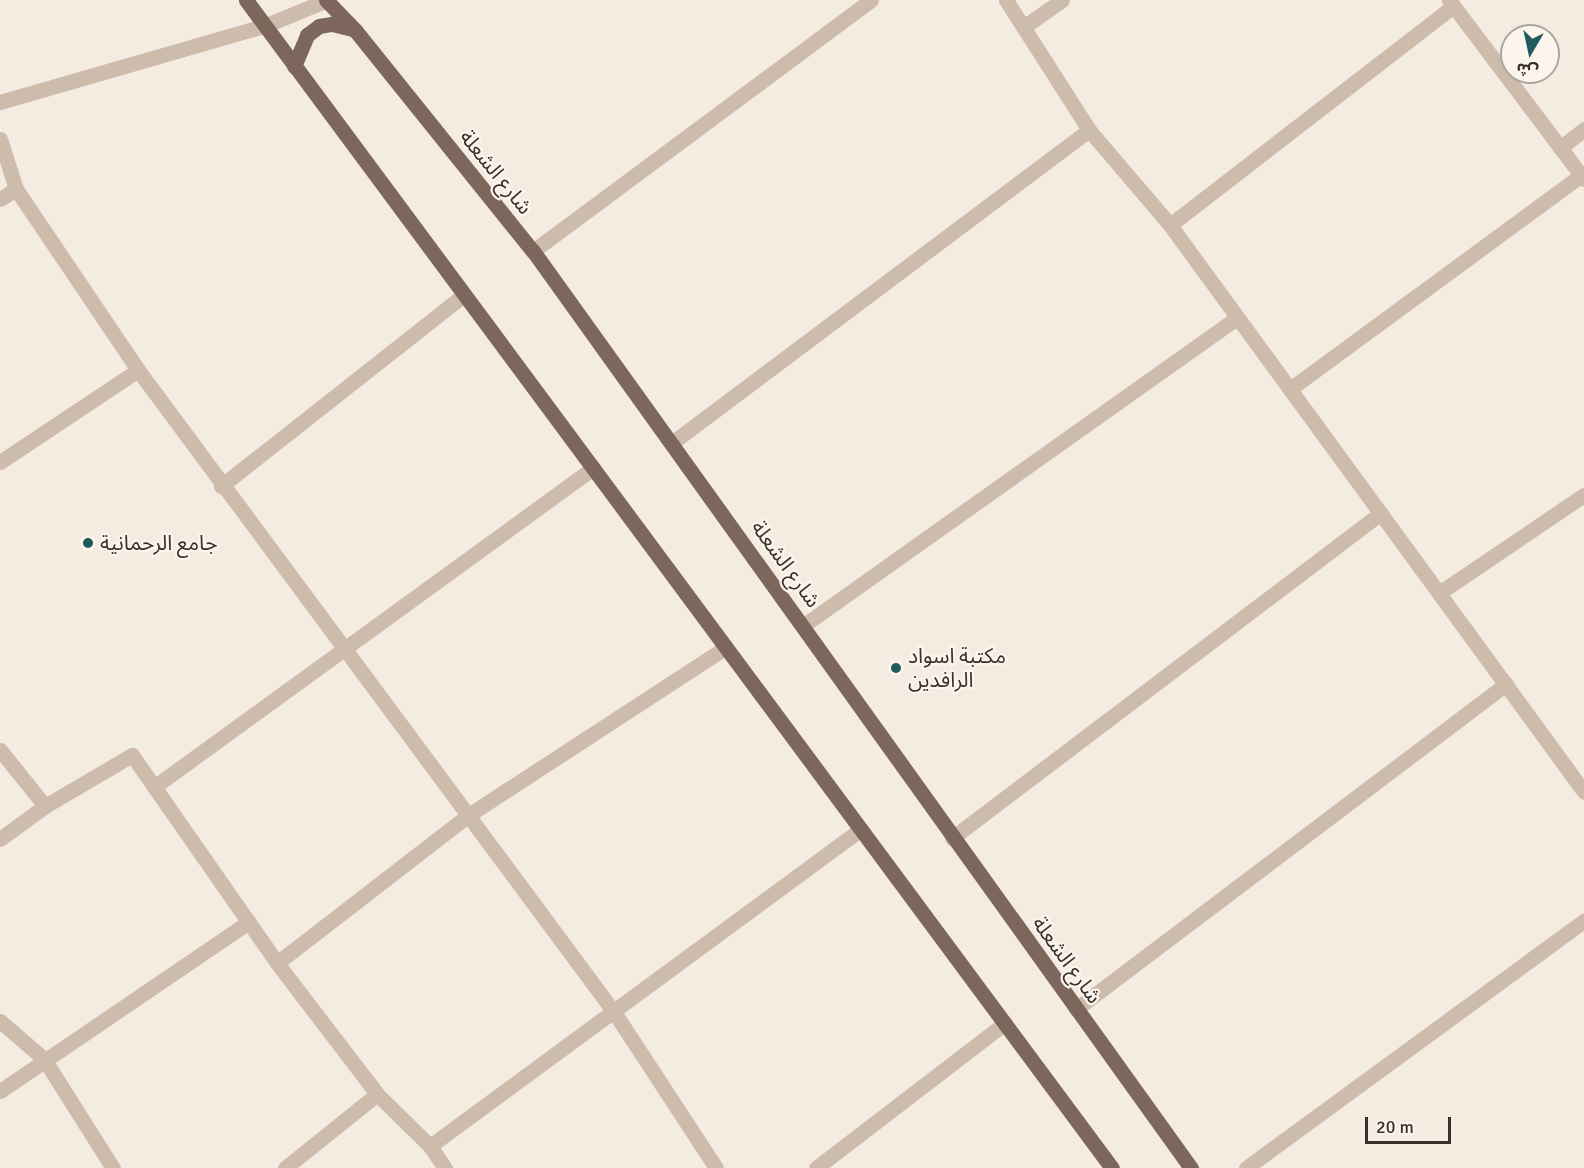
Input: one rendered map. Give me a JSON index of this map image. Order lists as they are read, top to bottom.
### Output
{
  "streets": {
    "main road": ["شارع الشعلة"]
  },
  "places": ["جامع الرحمانية", "مكتبة اسواد الرافدين"],
  "scale_bar": "20 m",
  "north": "bottom"
}
